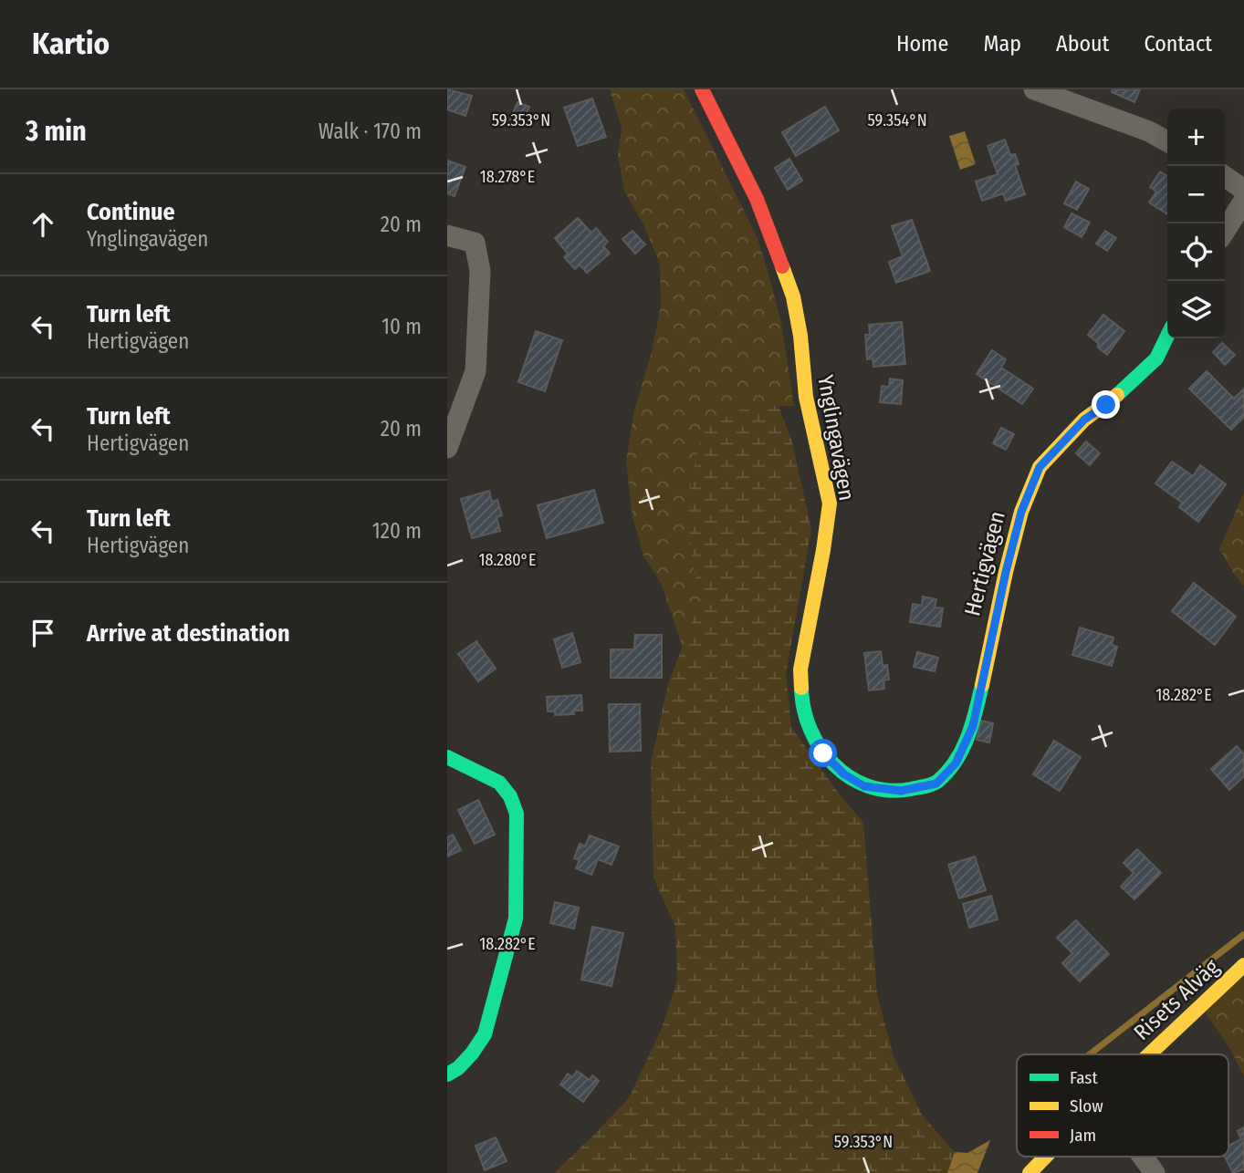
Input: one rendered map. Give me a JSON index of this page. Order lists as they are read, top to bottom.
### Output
{
  "streets": {
    "street": ["Ynglingavägen", "Hertigvägen", "Risets Alväg"]
  },
  "crossings": [
    ["Ynglingavägen", "Hertigvägen"]
  ],
  "legend": ["Fast", "Slow", "Jam"],
  "page": {
    "header": "Kartio",
    "nav": [
      "Home",
      "Map",
      "About",
      "Contact"
    ],
    "heading": ["3 min", "Walk · 170 m"],
    "map_buttons": ["+", "−"],
    "list": [
      ["Continue", "Ynglingavägen", "20 m"],
      ["Turn left", "Hertigvägen", "10 m"],
      ["Turn left", "Hertigvägen", "20 m"],
      ["Turn left", "Hertigvägen", "120 m"],
      "Arrive at destination"
    ]
  },
  "coordinates": [
    "59.353°N",
    "59.354°N",
    "18.278°E",
    "18.280°E",
    "18.282°E"
  ]
}
